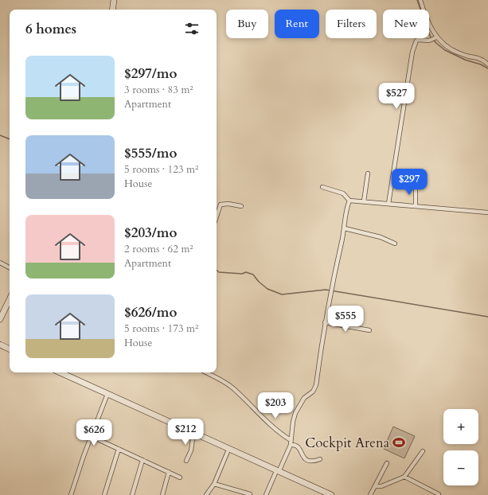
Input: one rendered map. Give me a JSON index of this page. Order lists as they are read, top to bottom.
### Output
{
  "places": {
    "sports": ["Cockpit Arena"]
  },
  "page": {
    "chip": [
      "Buy",
      "Rent",
      "Filters",
      "New"
    ],
    "heading": "6 homes",
    "list": [
      {
        "name": "$297/mo",
        "note": "3 rooms · 83 m² · Apartment"
      },
      {
        "name": "$555/mo",
        "note": "5 rooms · 123 m² · House"
      },
      {
        "name": "$203/mo",
        "note": "2 rooms · 62 m² · Apartment"
      },
      {
        "name": "$626/mo",
        "note": "5 rooms · 173 m² · House"
      }
    ],
    "price": [
      "$527",
      "$297",
      "$555",
      "$203",
      "$212",
      "$626"
    ],
    "map_buttons": ["+", "−"]
  }
}
